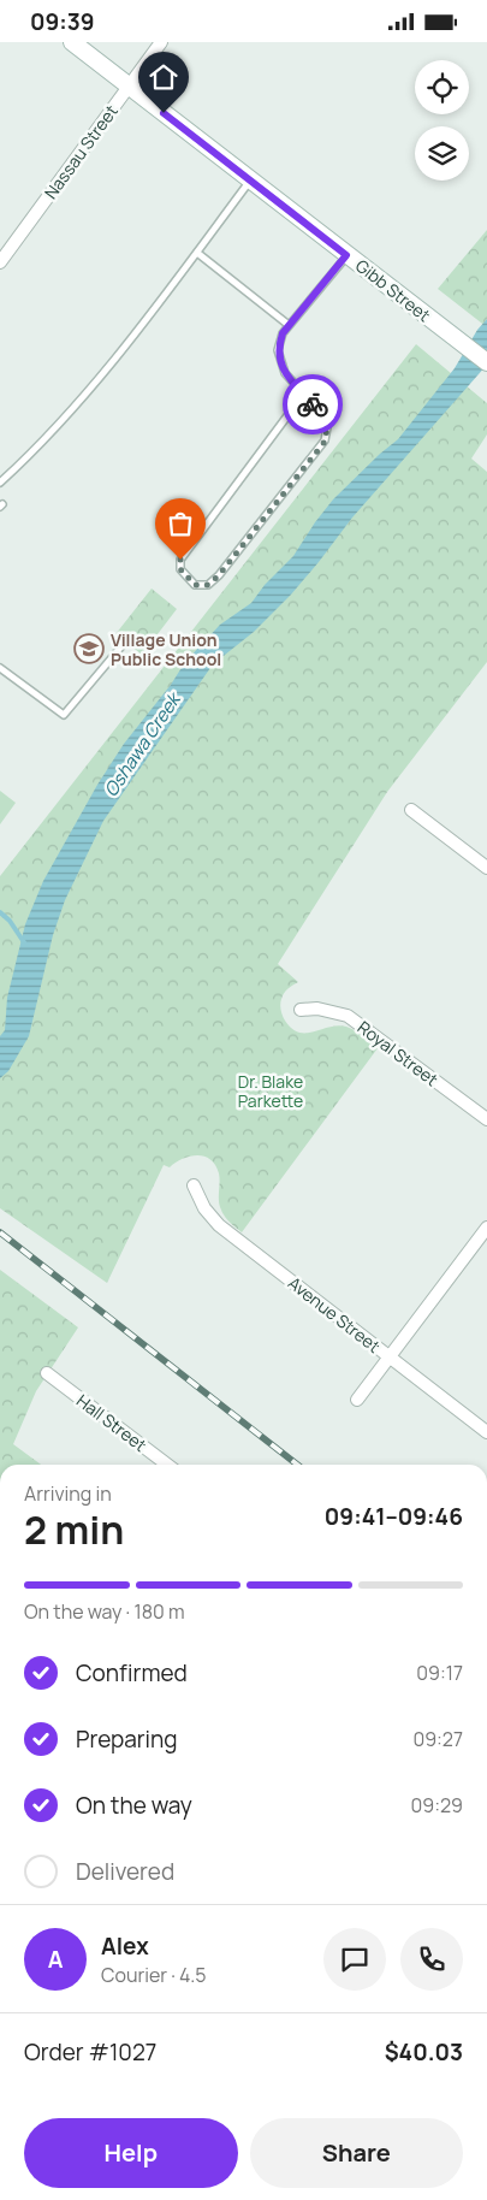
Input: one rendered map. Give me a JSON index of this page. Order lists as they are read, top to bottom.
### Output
{
  "streets": {
    "main road": ["Gibb Street"],
    "street": [
      "Nassau Street",
      "Royal Street",
      "Avenue Street",
      "Hall Street"
    ]
  },
  "crossings": [
    ["Nassau Street", "Gibb Street"]
  ],
  "water": ["Oshawa Creek"],
  "parks": ["Dr. Blake Parkette"],
  "places": {
    "school or university": ["Village Union Public School"]
  },
  "page": {
    "status": "09:39",
    "heading": ["2 min", "Arriving in", "09:41–09:46"],
    "panel": [
      "Alex",
      "Courier · 4.5",
      "Order #1027",
      "$40.03"
    ],
    "bar": "On the way · 180 m",
    "list": [
      ["Confirmed", "09:17"],
      ["Preparing", "09:27"],
      ["On the way", "09:29"],
      "Delivered"
    ],
    "round": "A",
    "buttons": ["Help", "Share"]
  }
}
